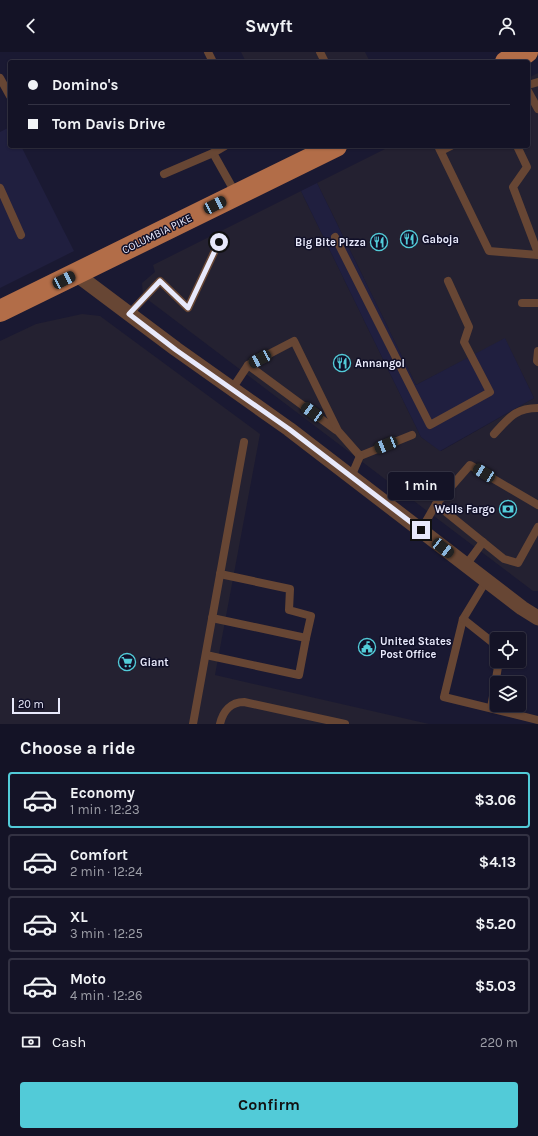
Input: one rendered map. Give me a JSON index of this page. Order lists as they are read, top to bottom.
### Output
{
  "streets": {
    "main road": ["COLUMBIA PIKE"]
  },
  "places": {
    "restaurant": ["Gaboja", "Big Bite Pizza", "Annangol"],
    "bank": ["Wells Fargo"],
    "public building": ["United States Post Office"],
    "supermarket": ["Giant"]
  },
  "scale_bar": "20 m",
  "page": {
    "header": "Swyft",
    "banner": ["Domino's", "Tom Davis Drive"],
    "bubble": "1 min",
    "scale": "20 m",
    "heading": "Choose a ride",
    "list": [
      {
        "name": "Economy",
        "note": "1 min · 12:23",
        "value": "$3.06"
      },
      {
        "name": "Comfort",
        "note": "2 min · 12:24",
        "value": "$4.13"
      },
      {
        "name": "XL",
        "note": "3 min · 12:25",
        "value": "$5.20"
      },
      {
        "name": "Moto",
        "note": "4 min · 12:26",
        "value": "$5.03"
      }
    ],
    "pay": ["Cash", "220 m"],
    "buttons": "Confirm"
  }
}
